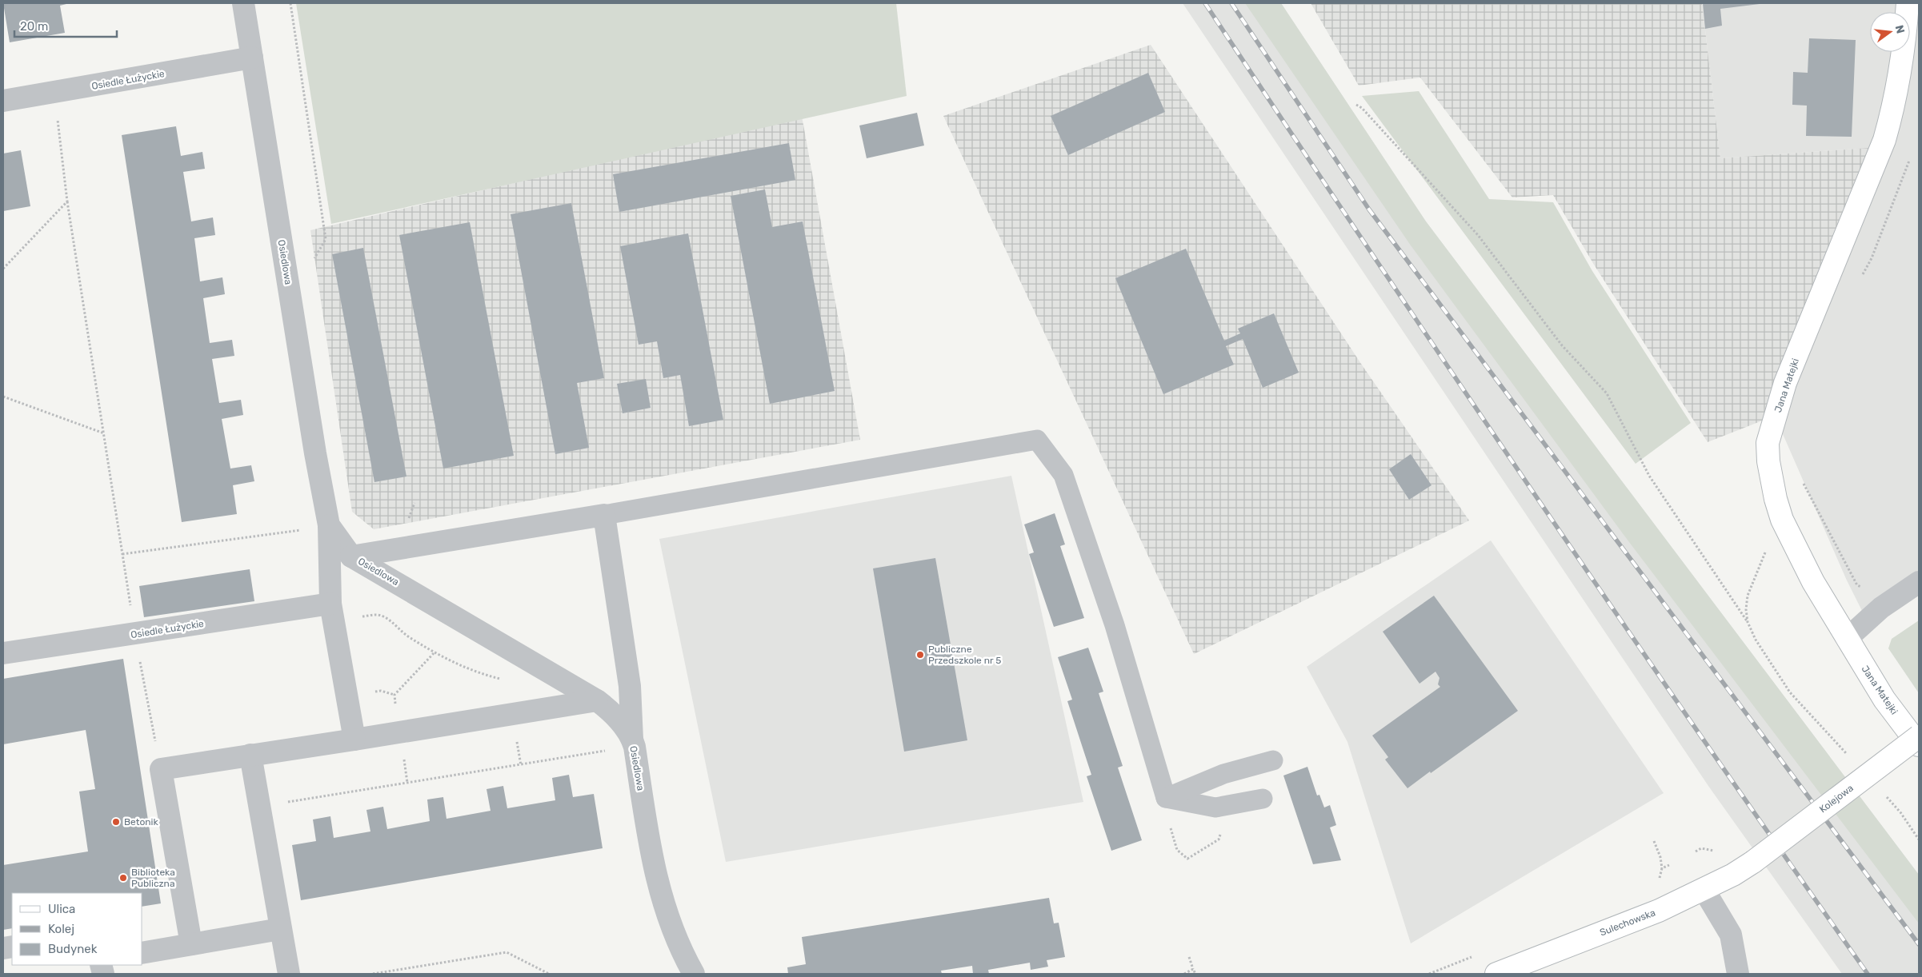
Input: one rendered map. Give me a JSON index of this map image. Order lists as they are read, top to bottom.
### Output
{
  "streets": {
    "street": [
      "Osiedle Łużyckie",
      "Osiedlowa",
      "Jana Matejki",
      "Kolejowa",
      "Sulechowska"
    ]
  },
  "crossings": [
    ["Osiedle Łużyckie", "Osiedlowa"],
    ["Kolejowa", "Sulechowska"]
  ],
  "places": ["Publiczne Przedszkole nr 5", "Betonik", "Biblioteka Publiczna"],
  "legend": ["Ulica", "Kolej", "Budynek"],
  "scale_bar": "20 m",
  "north": "right"
}
